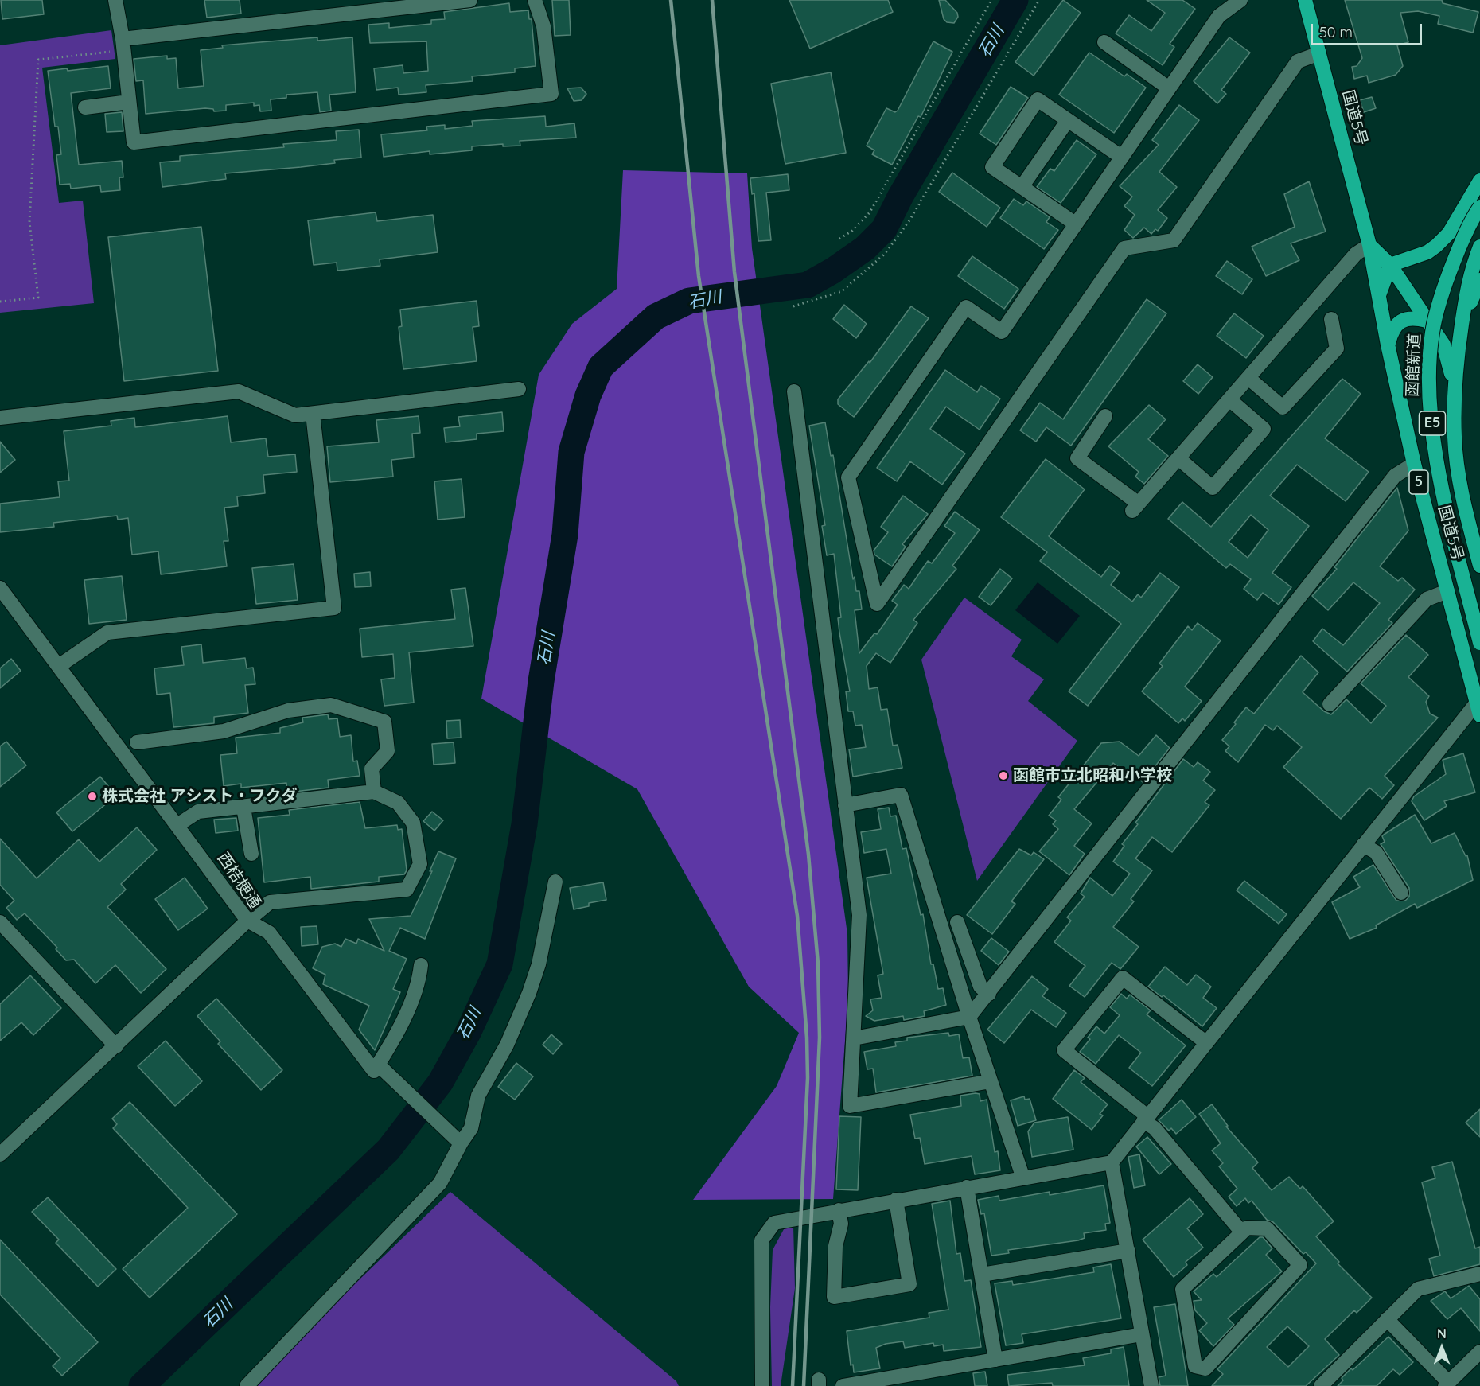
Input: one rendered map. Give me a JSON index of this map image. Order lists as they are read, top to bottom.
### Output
{
  "streets": {
    "highway": [
      "国道5号",
      "函館新道",
      "E5",
      "5"
    ],
    "street": ["西桔梗通"]
  },
  "water": ["石川"],
  "places": ["函館市立北昭和小学校", "株式会社 アシスト・フクダ"],
  "scale_bar": "50 m",
  "north": "top"
}
